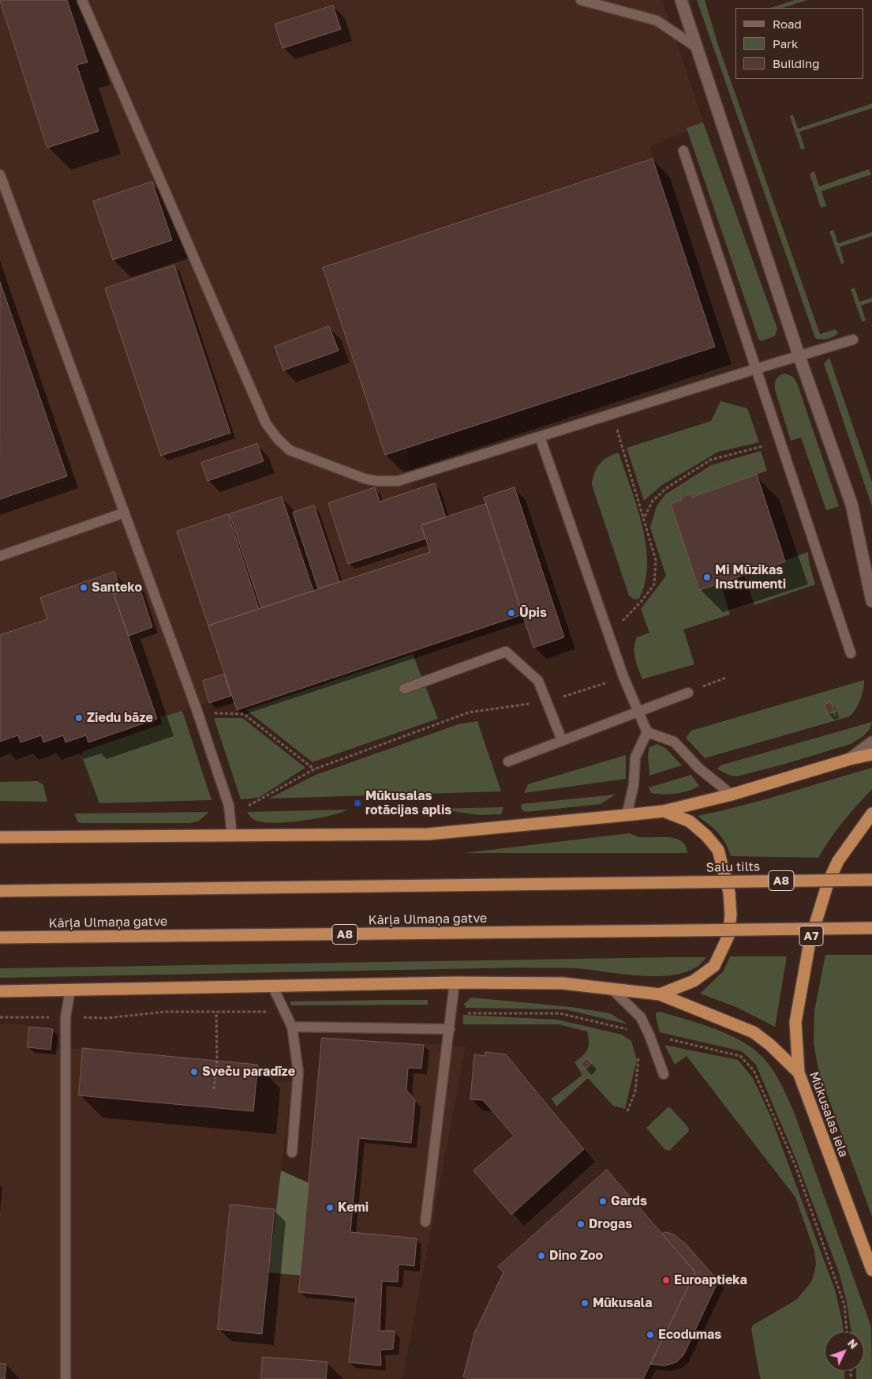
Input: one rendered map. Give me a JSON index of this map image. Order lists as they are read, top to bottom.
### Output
{
  "streets": {
    "highway": [
      "Salu tilts",
      "A8",
      "Kārļa Ulmaņa gatve",
      "A7",
      "Mūkusalas iela"
    ]
  },
  "places": [
    "Mi Mūzikas Instrumenti",
    "Santeko",
    "Ūpis",
    "Ziedu bāze",
    "Mūkusalas rotācijas aplis",
    "Sveču paradīze",
    "Gards",
    "Kemi",
    "Drogas",
    "Dino Zoo",
    "Euroaptieka",
    "Mūkusala",
    "Ecodumas"
  ],
  "legend": ["Road", "Park", "Building"],
  "north": "top right"
}
